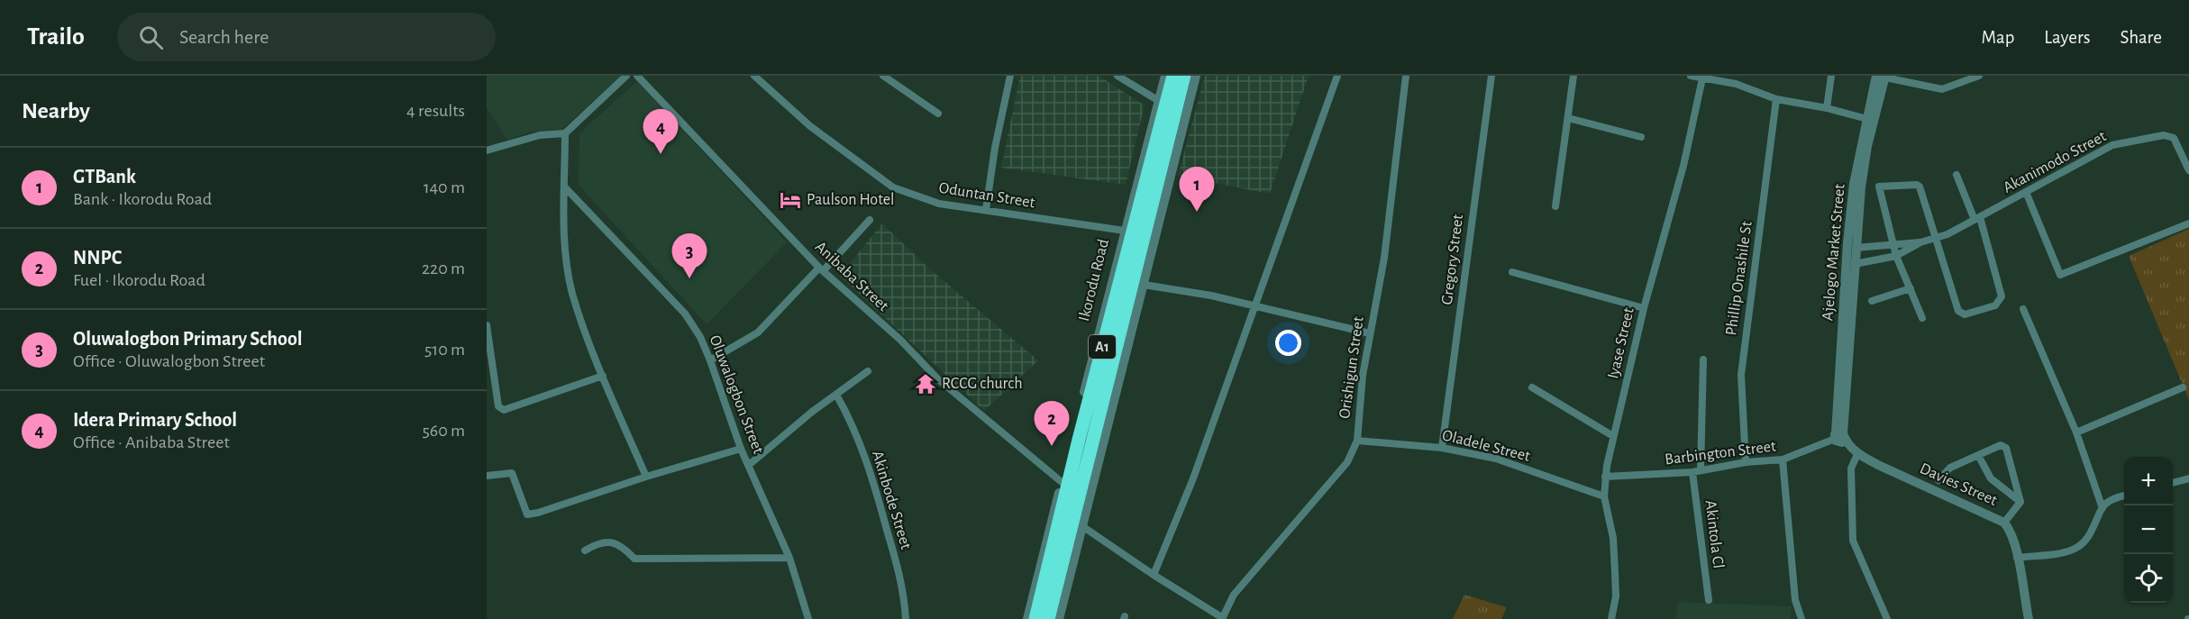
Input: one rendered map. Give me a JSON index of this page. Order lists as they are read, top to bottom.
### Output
{
  "streets": {
    "highway": ["Ikorodu Road", "A1"],
    "street": [
      "Akanimodo Street",
      "Oduntan Street",
      "Ajelogo Market Street",
      "Gregory Street",
      "Anibaba Street",
      "Phillip Onashile St",
      "Iyase Street",
      "Orishigun Street",
      "Oluwalogbon Street",
      "Oladele Street",
      "Barbington Street",
      "Davies Street",
      "Akinbode Street",
      "Akintola Cl"
    ]
  },
  "crossings": [
    ["Akanimodo Street", "Ajelogo Market Street"],
    ["Oduntan Street", "Ikorodu Road"],
    ["Ajelogo Market Street", "Barbington Street"],
    ["Ajelogo Market Street", "Davies Street"],
    ["Gregory Street", "Oladele Street"],
    ["Anibaba Street", "Ikorodu Road"],
    ["Phillip Onashile St", "Barbington Street"],
    ["Iyase Street", "Oladele Street"],
    ["Iyase Street", "Barbington Street"],
    ["Orishigun Street", "Oladele Street"],
    ["Barbington Street", "Davies Street"],
    ["Barbington Street", "Akintola Cl"]
  ],
  "places": {
    "hotel": ["Paulson Hotel"],
    "temple": ["RCCG church"]
  },
  "page": {
    "header": "Trailo",
    "search": "Search here",
    "nav": ["Map", "Layers", "Share"],
    "heading": ["Nearby", "4 results"],
    "pins": [
      "4",
      "1",
      "3",
      "2"
    ],
    "list": [
      {
        "mark": "1",
        "name": "GTBank",
        "note": "Bank · Ikorodu Road",
        "value": "140 m"
      },
      {
        "mark": "2",
        "name": "NNPC",
        "note": "Fuel · Ikorodu Road",
        "value": "220 m"
      },
      {
        "mark": "3",
        "name": "Oluwalogbon Primary School",
        "note": "Office · Oluwalogbon Street",
        "value": "510 m"
      },
      {
        "mark": "4",
        "name": "Idera Primary School",
        "note": "Office · Anibaba Street",
        "value": "560 m"
      }
    ],
    "map_buttons": ["+", "−"]
  }
}
